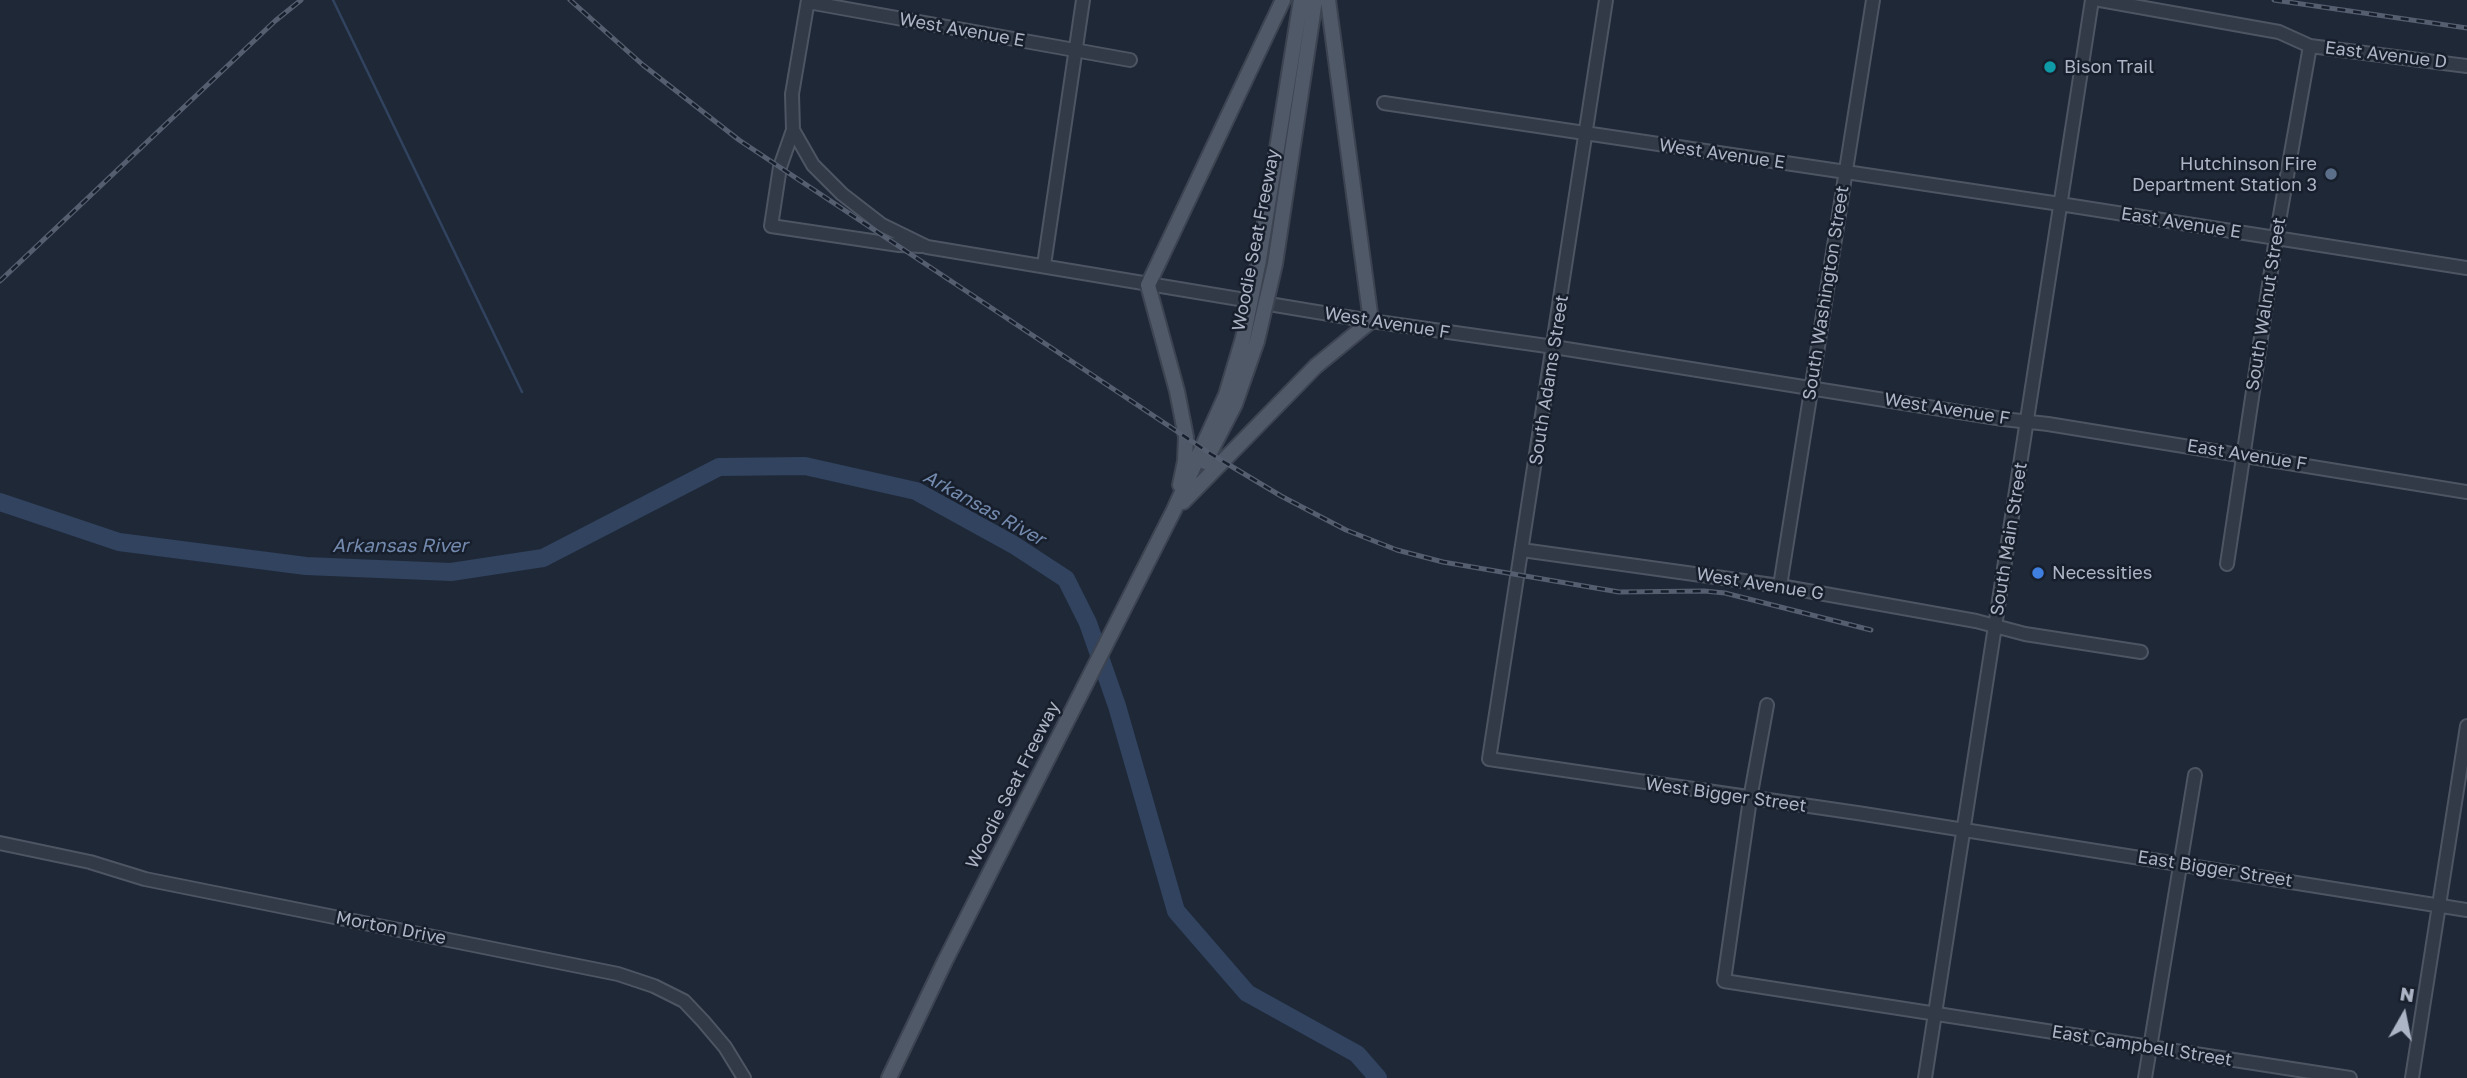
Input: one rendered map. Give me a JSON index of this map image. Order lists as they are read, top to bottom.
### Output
{
  "streets": {
    "main road": ["Woodie Seat Freeway"],
    "street": [
      "West Avenue E",
      "East Avenue D",
      "East Avenue E",
      "South Washington Street",
      "South Walnut Street",
      "West Avenue F",
      "South Adams Street",
      "East Avenue F",
      "South Main Street",
      "West Avenue G",
      "West Bigger Street",
      "East Bigger Street",
      "Morton Drive",
      "East Campbell Street"
    ]
  },
  "crossings": [
    ["West Avenue E", "East Avenue E"],
    ["West Avenue E", "South Washington Street"],
    ["West Avenue E", "South Adams Street"],
    ["West Avenue E", "South Main Street"],
    ["East Avenue D", "South Walnut Street"],
    ["East Avenue E", "South Walnut Street"],
    ["East Avenue E", "South Main Street"],
    ["South Washington Street", "West Avenue F"],
    ["South Washington Street", "West Avenue G"],
    ["South Walnut Street", "East Avenue F"],
    ["West Avenue F", "South Adams Street"],
    ["West Avenue F", "East Avenue F"],
    ["West Avenue F", "South Main Street"],
    ["South Adams Street", "West Avenue G"],
    ["South Adams Street", "West Bigger Street"],
    ["East Avenue F", "South Main Street"],
    ["South Main Street", "West Avenue G"],
    ["South Main Street", "West Bigger Street"],
    ["South Main Street", "East Bigger Street"],
    ["South Main Street", "East Campbell Street"],
    ["West Bigger Street", "East Bigger Street"],
    ["West Bigger Street", "East Campbell Street"]
  ],
  "water": ["Arkansas River"],
  "places": ["Bison Trail", "Hutchinson Fire Department Station 3", "Necessities"],
  "north": "top"
}
